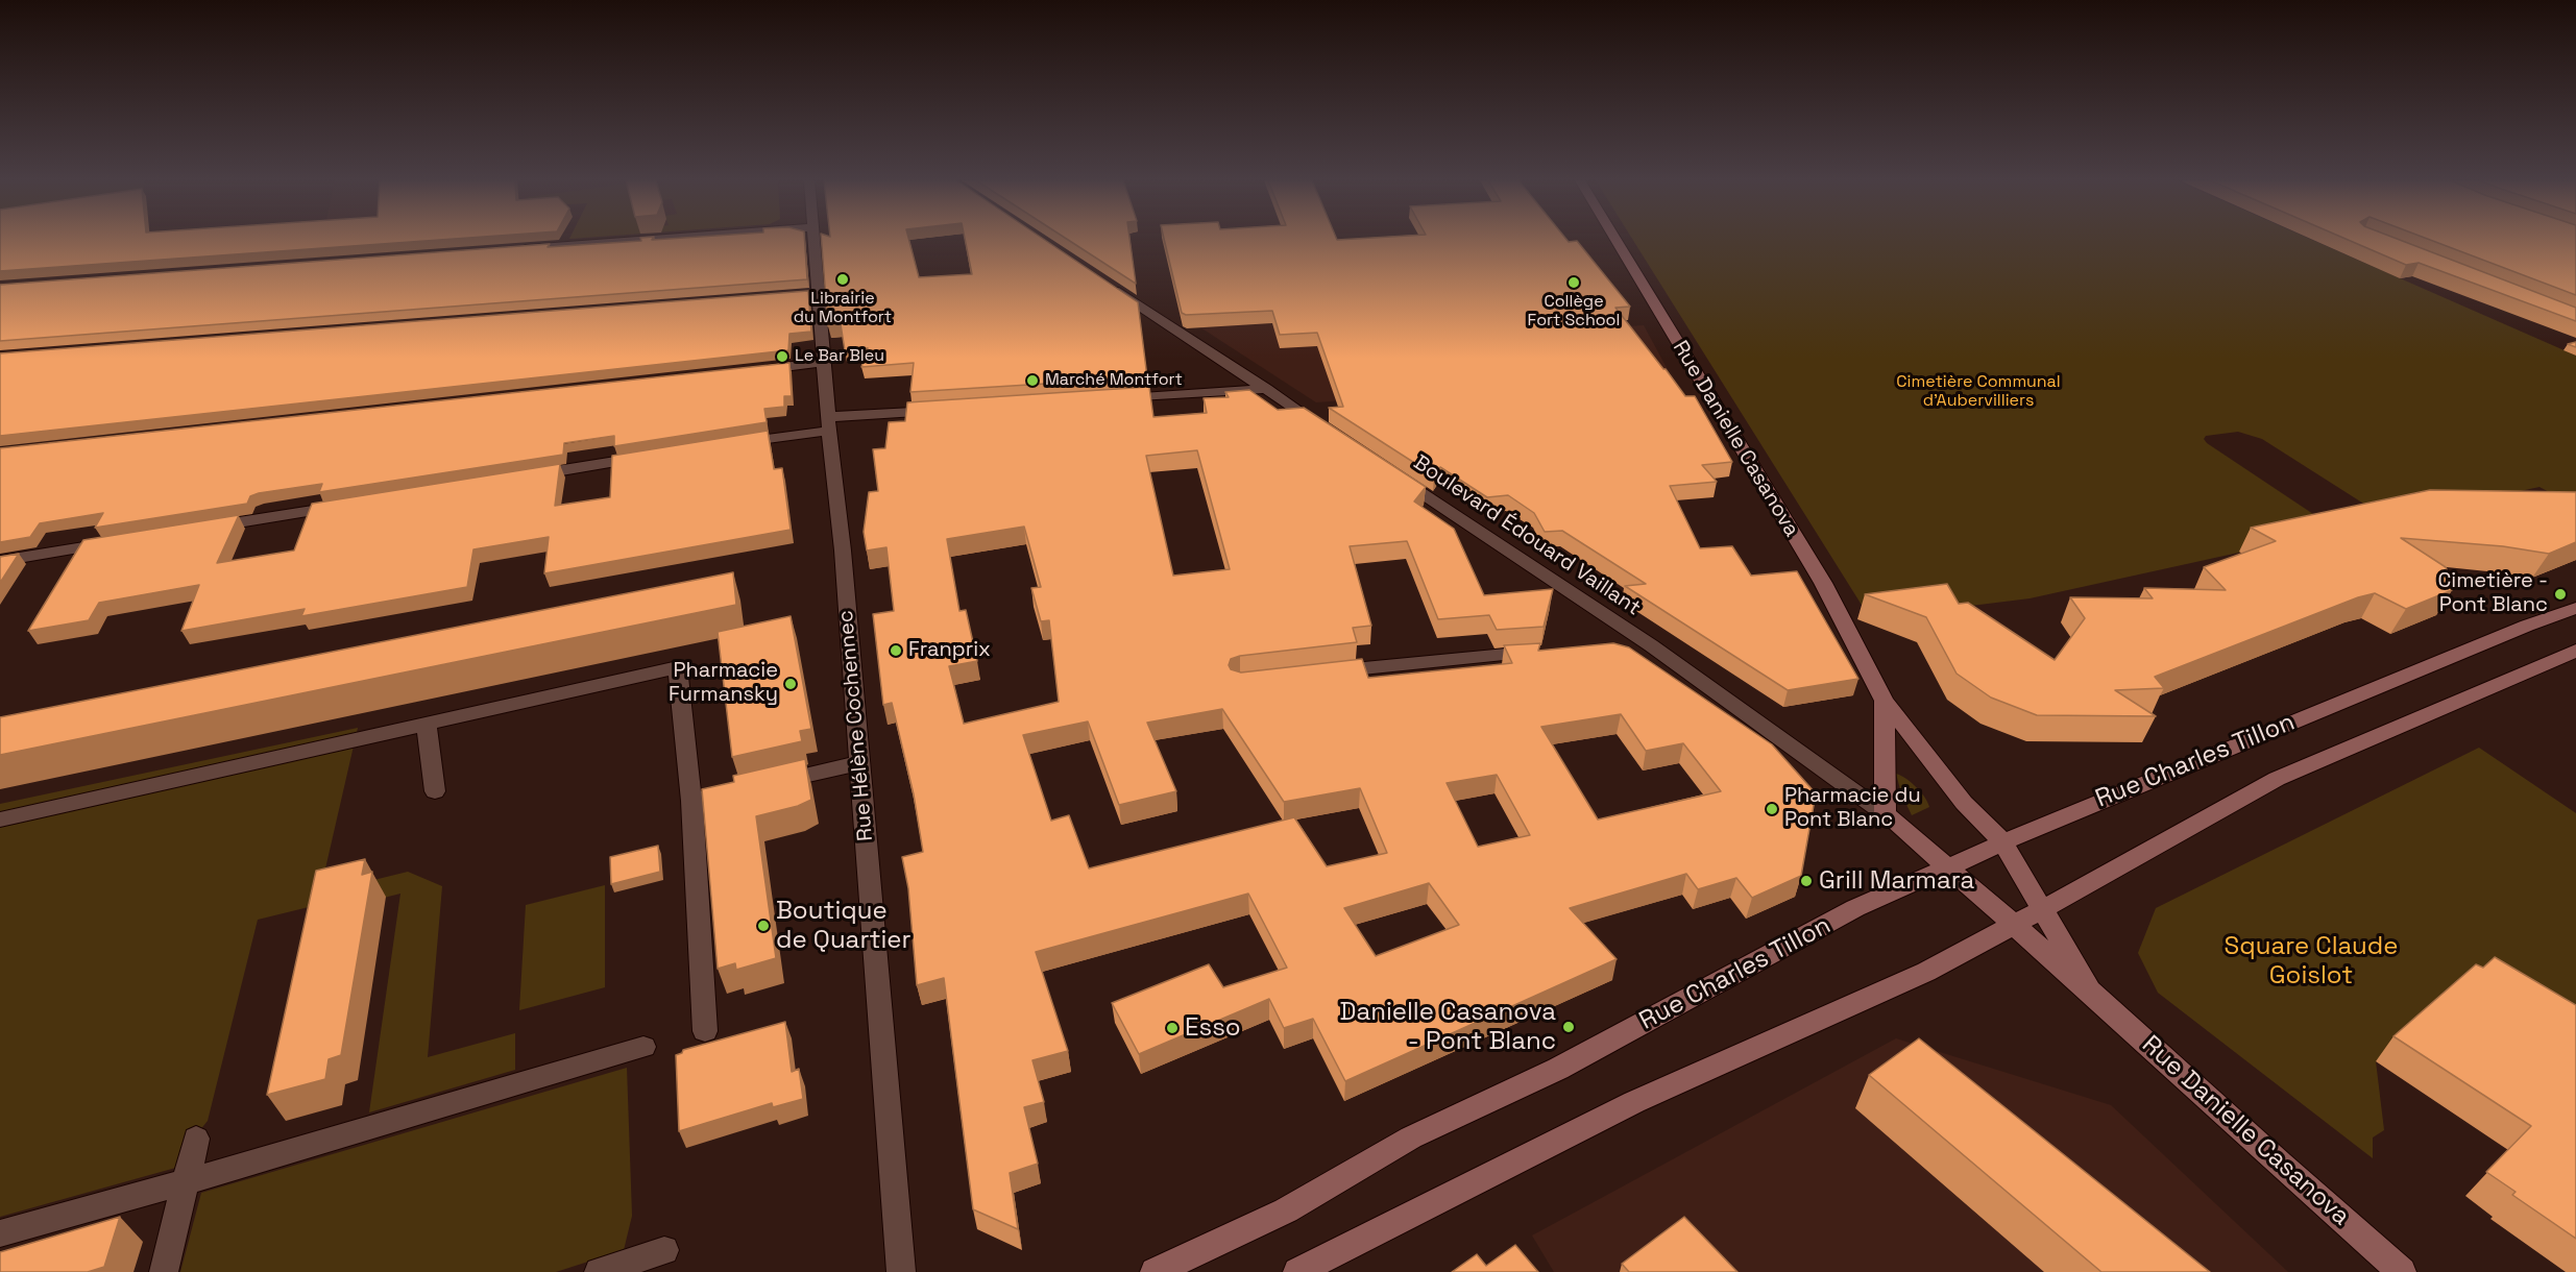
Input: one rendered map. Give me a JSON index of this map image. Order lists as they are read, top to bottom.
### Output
{
  "streets": {
    "street": [
      "Rue Danielle Casanova",
      "Boulevard Édouard Vaillant",
      "Rue Hélène Cochennec",
      "Rue Charles Tillon"
    ]
  },
  "crossings": [
    ["Rue Danielle Casanova", "Boulevard Édouard Vaillant"],
    ["Rue Danielle Casanova", "Rue Charles Tillon"]
  ],
  "parks": ["Cimetière Communal d'Aubervilliers", "Square Claude Goislot"],
  "places": [
    "Librairie du Montfort",
    "Collège Fort School",
    "Le Bar Bleu",
    "Marché Montfort",
    "Cimetière - Pont Blanc",
    "Franprix",
    "Pharmacie Furmansky",
    "Pharmacie du Pont Blanc",
    "Grill Marmara",
    "Boutique de Quartier",
    "Danielle Casanova - Pont Blanc",
    "Esso"
  ]
}
